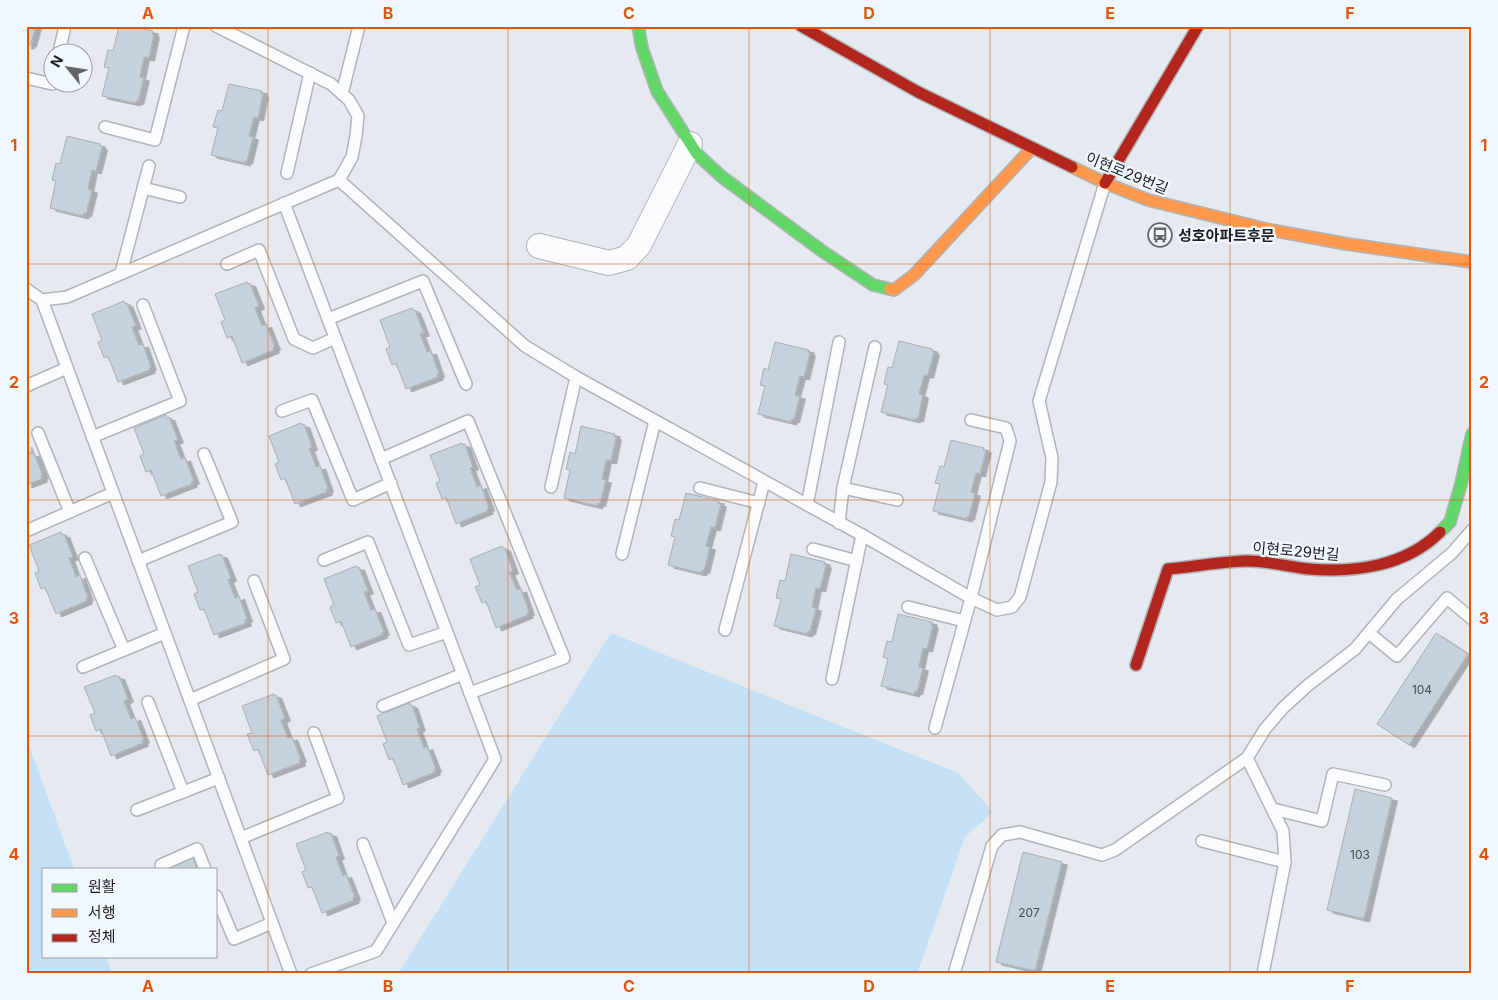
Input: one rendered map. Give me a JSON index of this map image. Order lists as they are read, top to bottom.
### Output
{
  "streets": {
    "street": ["이현로29번길"]
  },
  "places": {
    "bus stop": ["성호아파트후문"]
  },
  "house_numbers": ["104", "103", "207"],
  "legend": ["원활", "서행", "정체"],
  "north": "top left",
  "grid": {
    "columns": [
      "A",
      "B",
      "C",
      "D",
      "E",
      "F"
    ],
    "rows": [
      "1",
      "2",
      "3",
      "4"
    ]
  }
}
